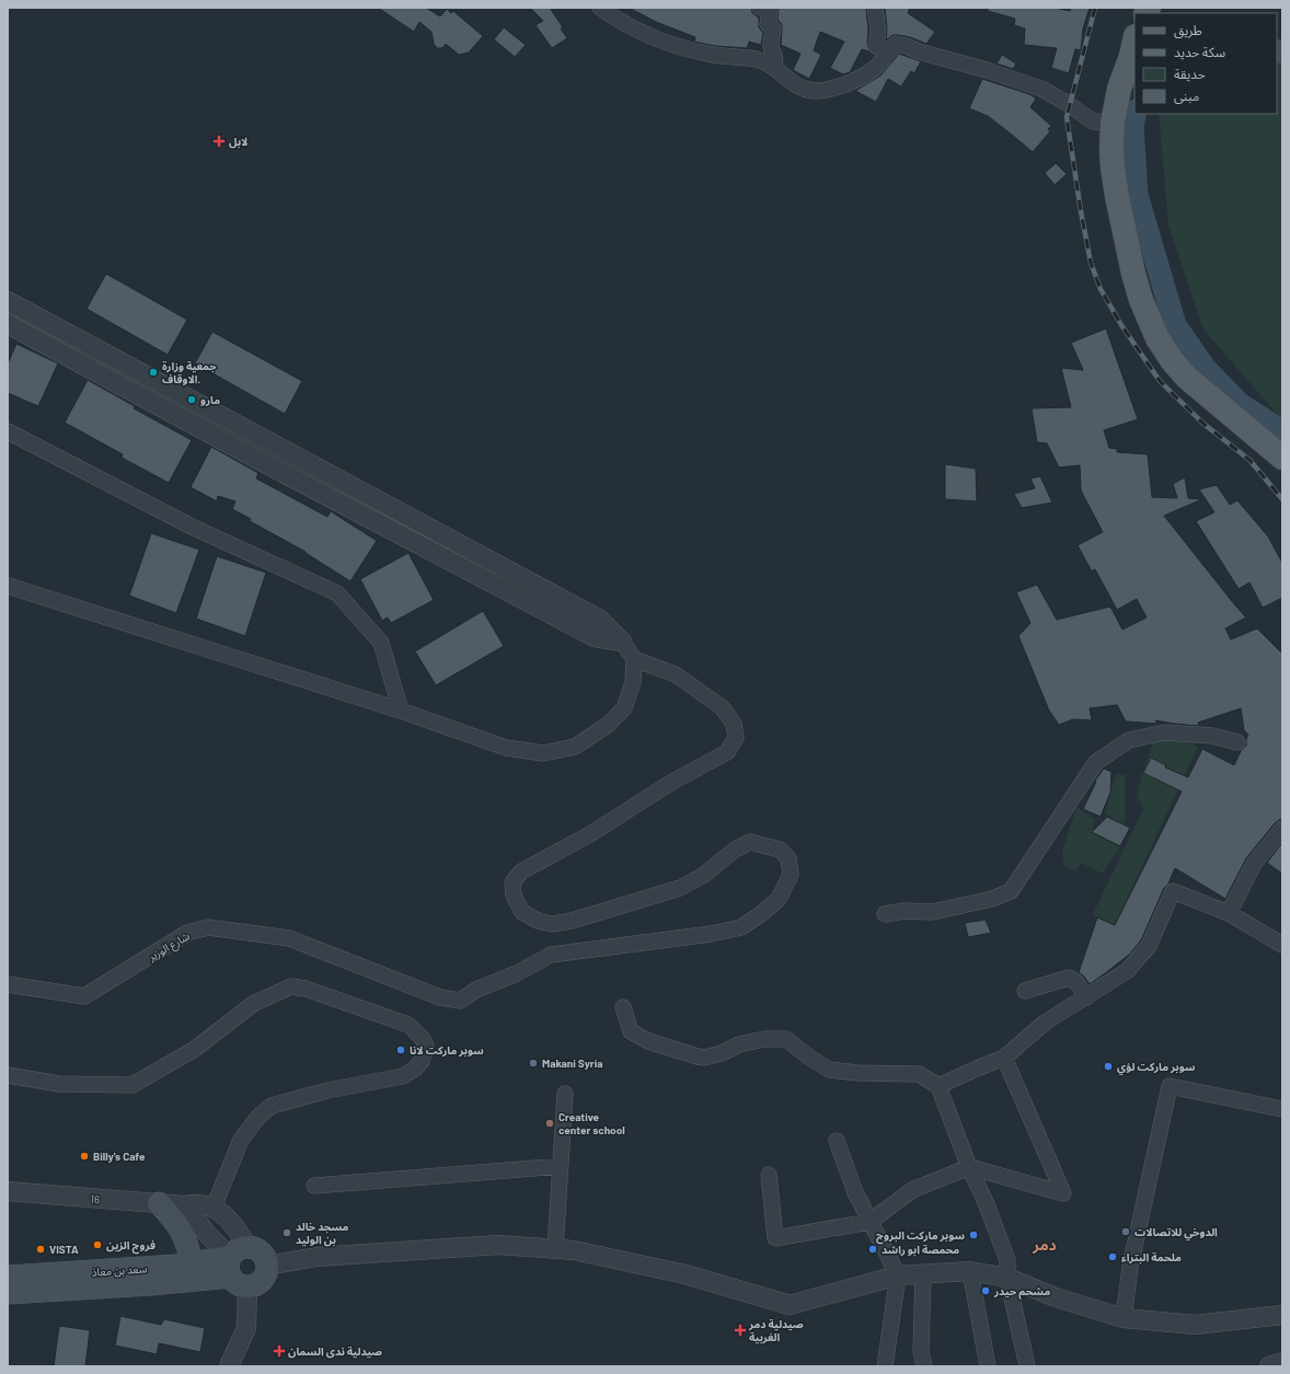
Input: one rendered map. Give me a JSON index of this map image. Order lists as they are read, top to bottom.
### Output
{
  "streets": {
    "main road": ["سعد بن معاذ"],
    "street": ["شارع الوزير", "16"]
  },
  "crossings": [
    ["16", "سعد بن معاذ"]
  ],
  "districts": ["دمر"],
  "places": {
    "health": ["لابل", "صيدلية دمر الغربية", "صيدلية ندى السمان"],
    "other": [
      "جمعية وزارة الاوقاف.",
      "مارو",
      "سوبر ماركت لانا",
      "Makani Syria",
      "سوبر ماركت لؤي",
      "Creative center school",
      "Billy's Cafe",
      "الدوخي للاتصالات",
      "مسجد خالد بن الوليد",
      "سوبر ماركت البروج",
      "فروج الزين",
      "VISTA",
      "محمصة ابو راشد",
      "ملحمة البتراء",
      "مشحم حيدر"
    ]
  },
  "legend": [
    "طريق",
    "سكة حديد",
    "حديقة",
    "مبنى"
  ]
}
